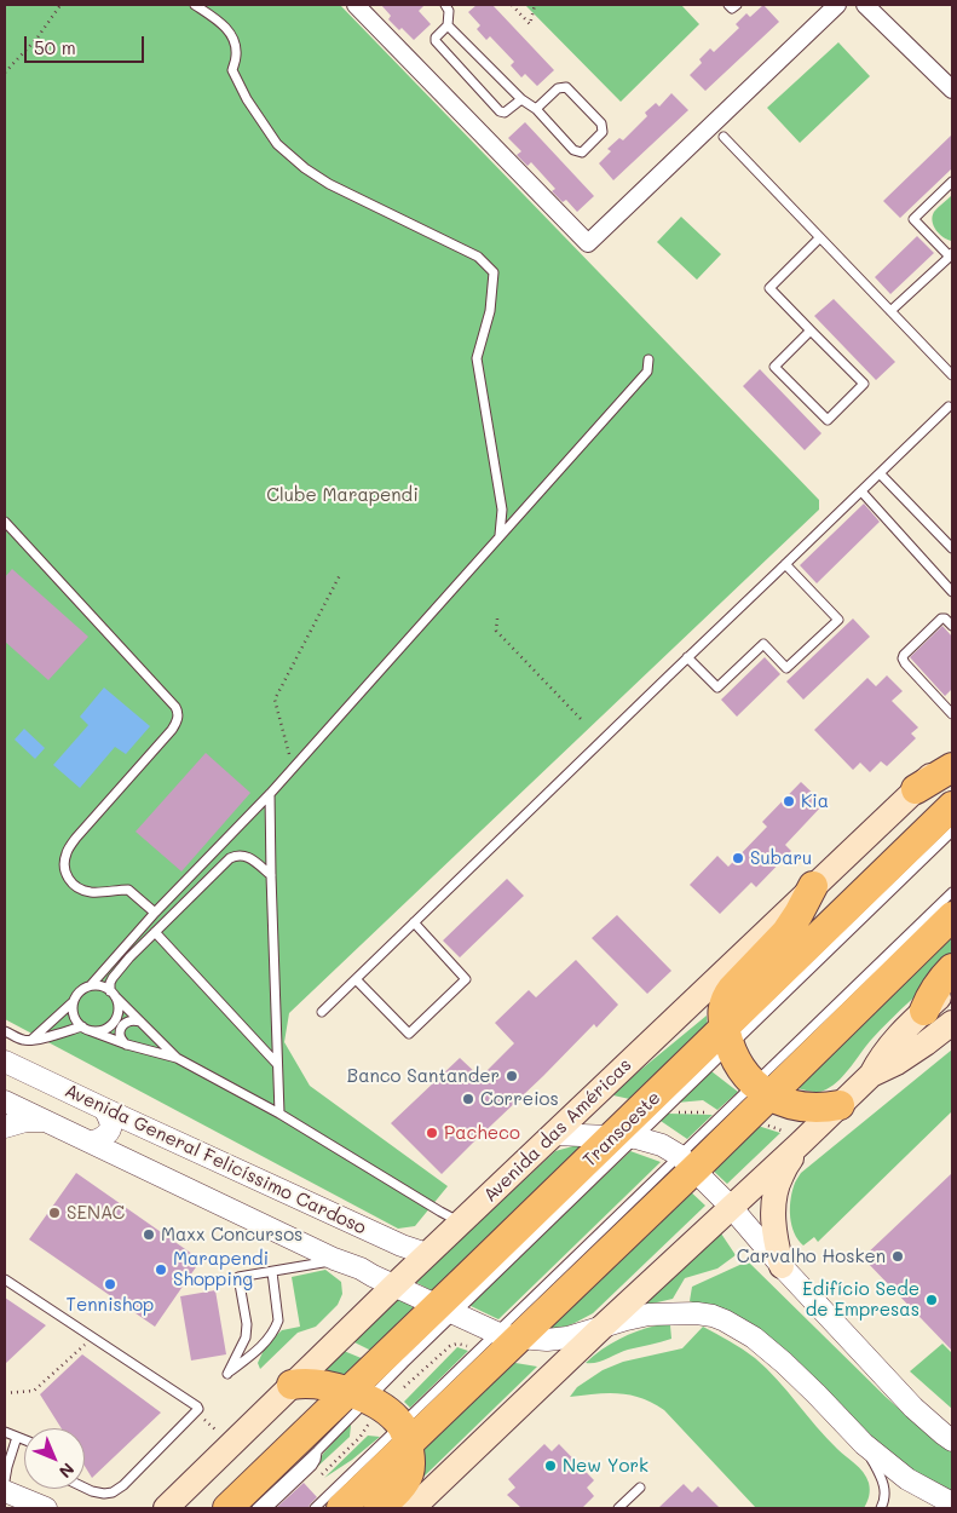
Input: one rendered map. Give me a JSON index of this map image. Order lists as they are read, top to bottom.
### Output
{
  "streets": {
    "main road": ["Avenida das Américas"],
    "street": ["Avenida General Felicíssimo Cardoso"]
  },
  "crossings": [
    ["Avenida das Américas", "Avenida General Felicíssimo Cardoso"]
  ],
  "parks": ["Clube Marapendi"],
  "places": [
    "Kia",
    "Subaru",
    "Banco Santander",
    "Correios",
    "Pacheco",
    "SENAC",
    "Maxx Concursos",
    "Carvalho Hosken",
    "Marapendi Shopping",
    "Tennishop",
    "Edifício Sede de Empresas",
    "New York"
  ],
  "scale_bar": "50 m",
  "north": "bottom right"
}
